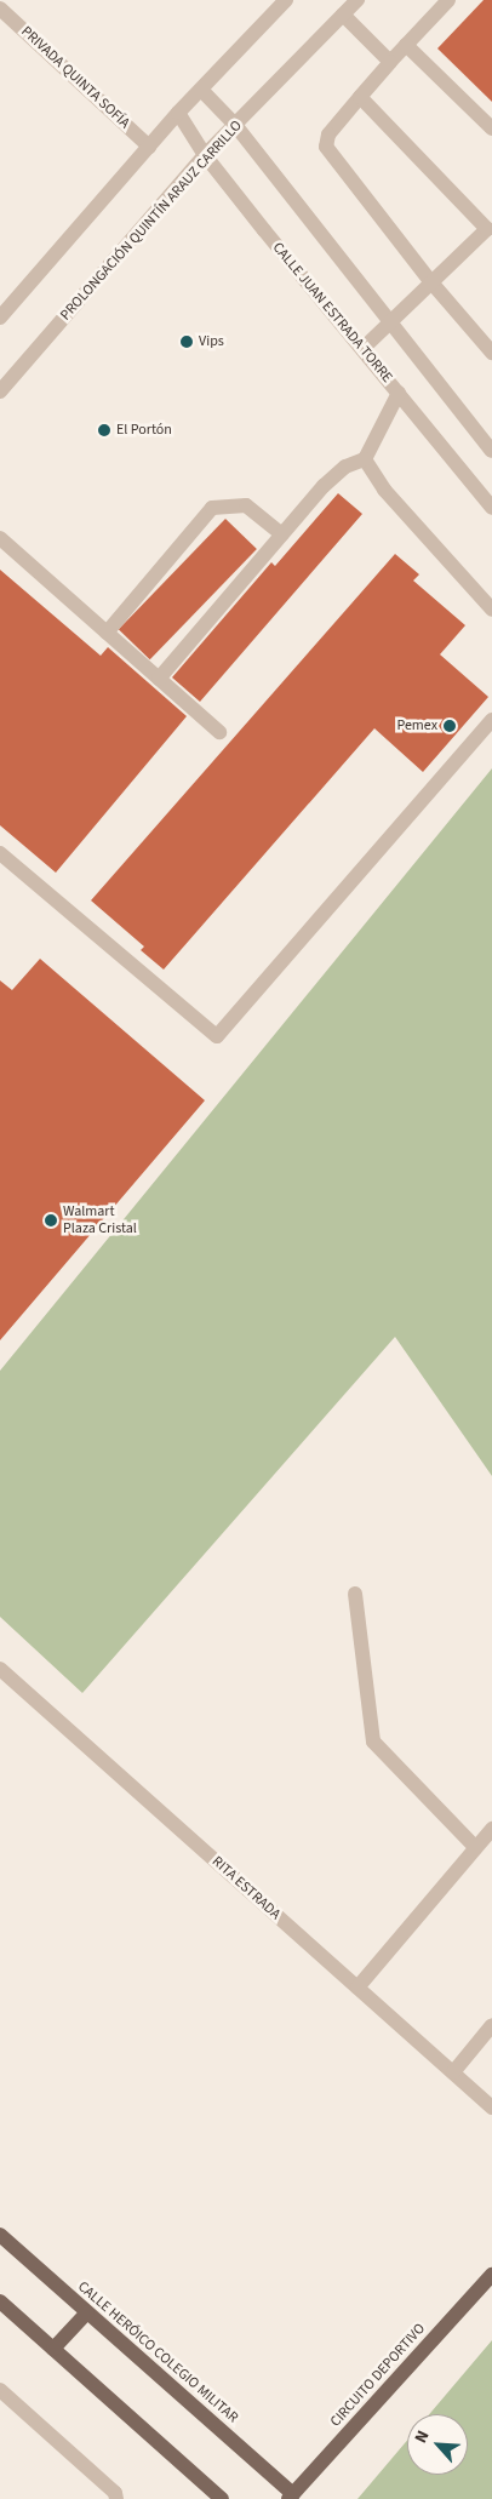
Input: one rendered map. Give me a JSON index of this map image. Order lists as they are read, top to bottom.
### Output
{
  "streets": {
    "main road": ["CALLE HERÓICO COLEGIO MILITAR", "CIRCUITO DEPORTIVO"],
    "street": [
      "PRIVADA QUINTA SOFÍA",
      "PROLONGACIÓN QUINTÍN ARAUZ CARRILLO",
      "CALLE JUAN ESTRADA TORRE",
      "RITA ESTRADA"
    ]
  },
  "crossings": [
    ["PROLONGACIÓN QUINTÍN ARAUZ CARRILLO", "CALLE JUAN ESTRADA TORRE"],
    ["CALLE HERÓICO COLEGIO MILITAR", "CIRCUITO DEPORTIVO"]
  ],
  "places": [
    "Vips",
    "El Portón",
    "Pemex",
    "Walmart Plaza Cristal"
  ],
  "north": "top left"
}
